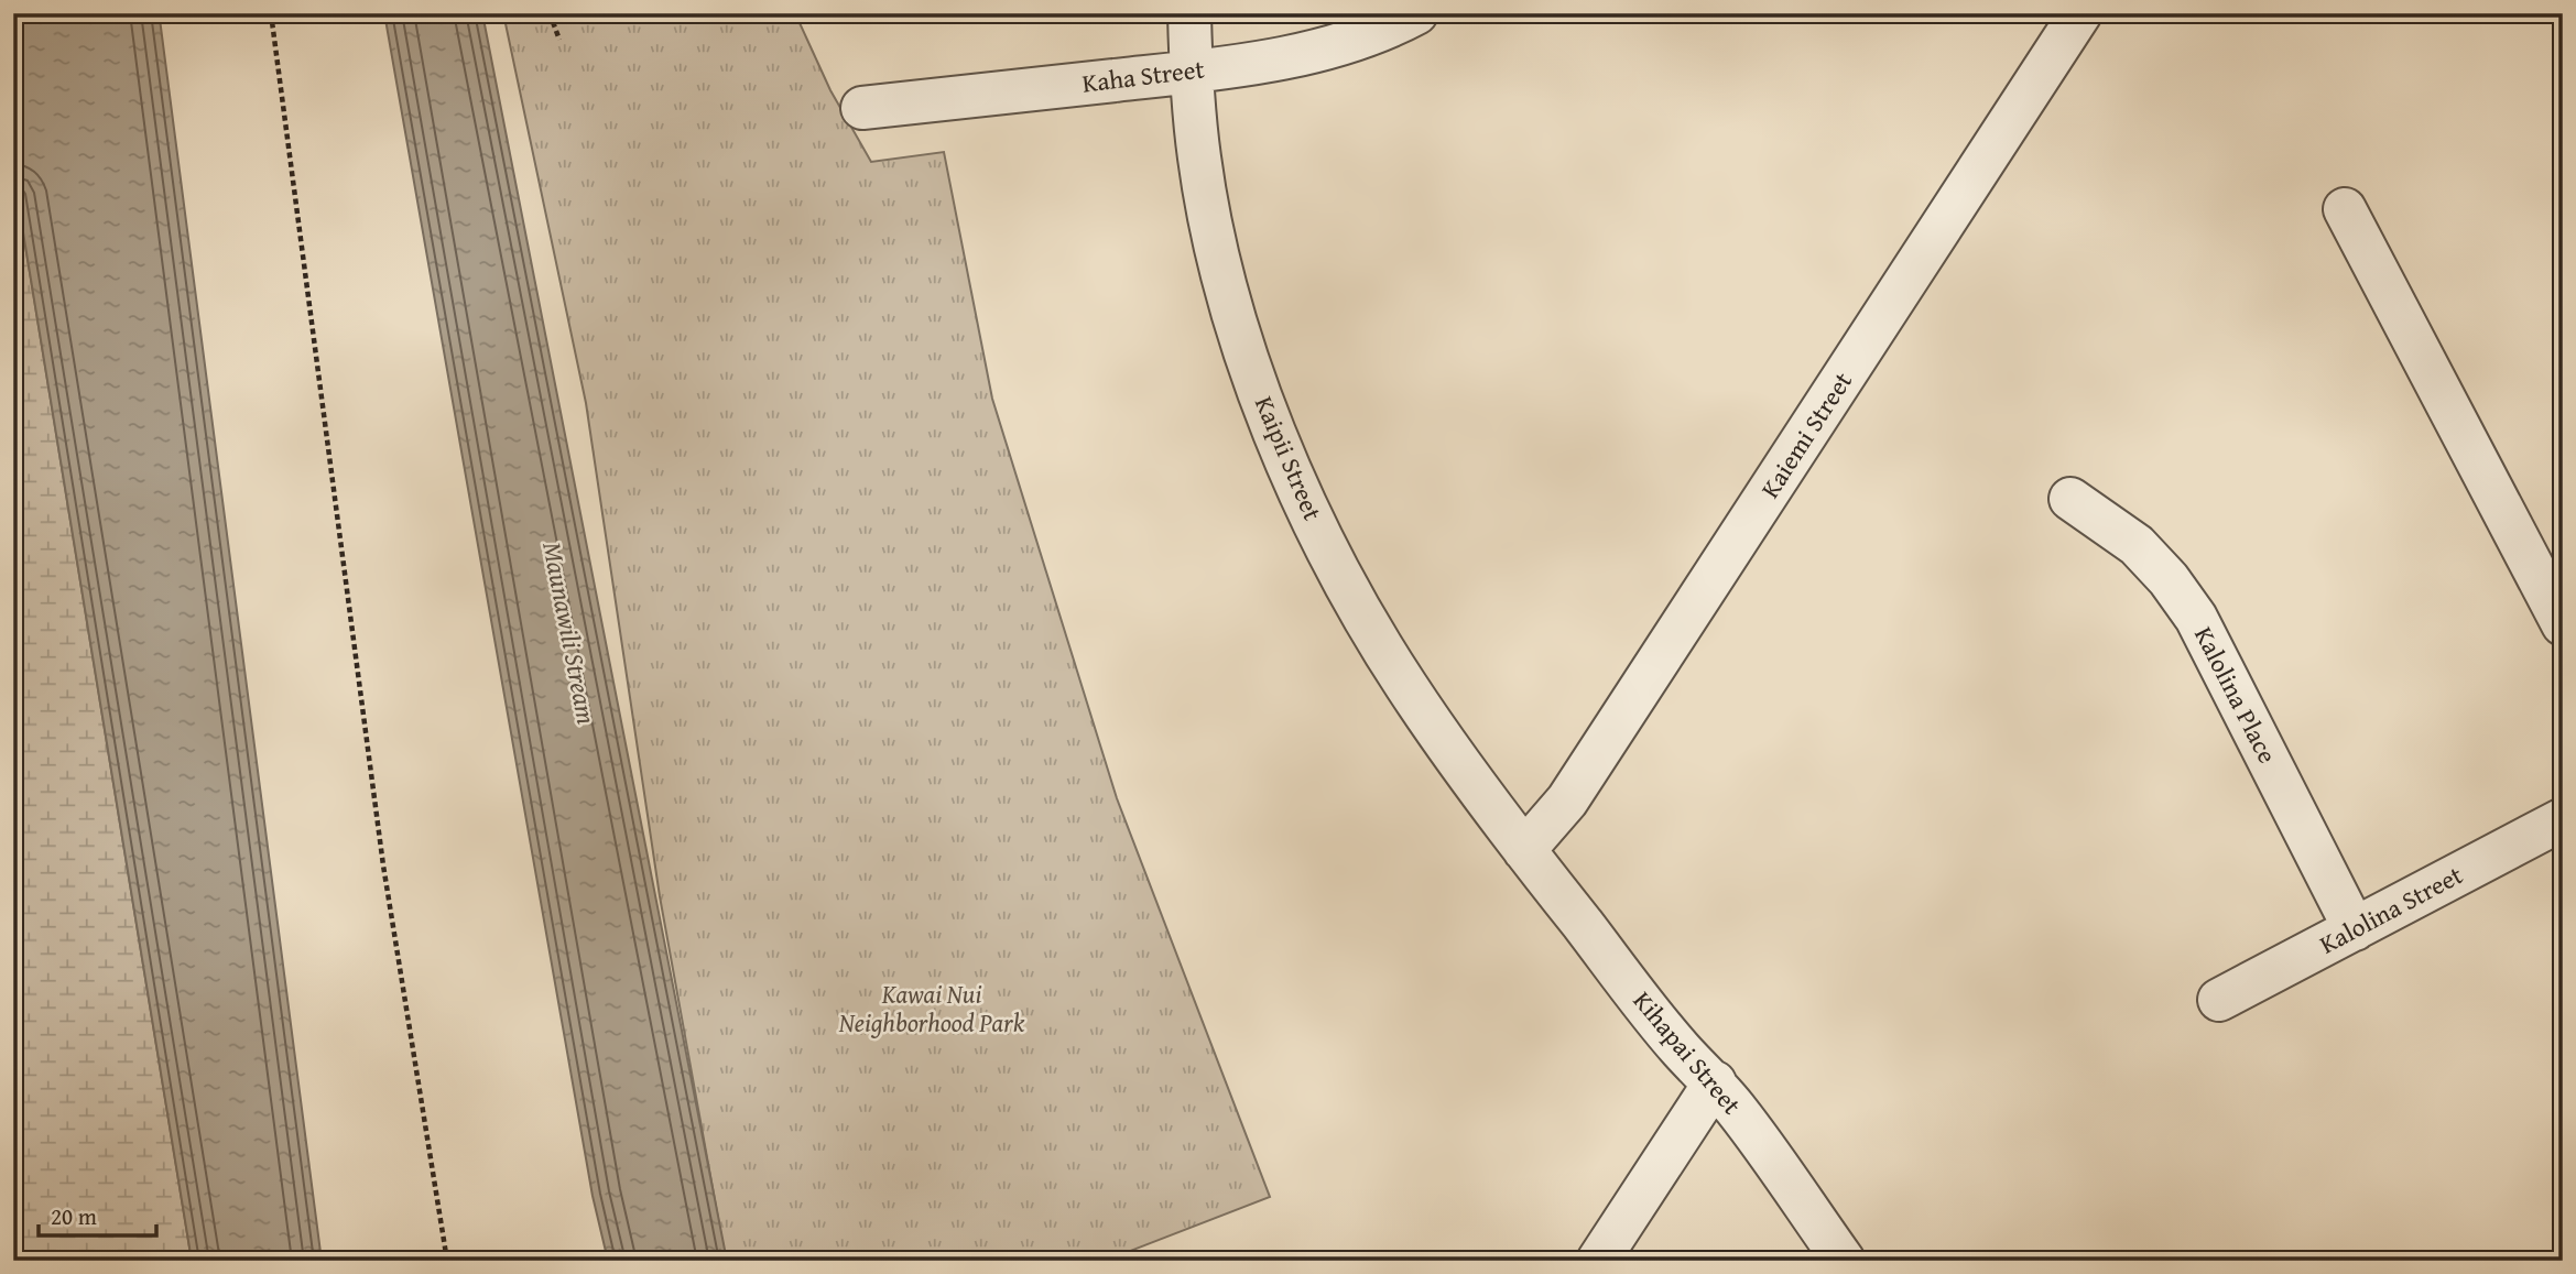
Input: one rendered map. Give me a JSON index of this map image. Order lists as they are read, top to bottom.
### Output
{
  "streets": {
    "street": [
      "Kaha Street",
      "Kaiemi Street",
      "Kaipii Street",
      "Kalolina Place",
      "Kalolina Street",
      "Kihapai Street"
    ]
  },
  "crossings": [
    ["Kaha Street", "Kaipii Street"],
    ["Kaiemi Street", "Kaipii Street"],
    ["Kaiemi Street", "Kihapai Street"],
    ["Kaipii Street", "Kihapai Street"],
    ["Kalolina Place", "Kalolina Street"]
  ],
  "water": ["Maunawili Stream"],
  "parks": ["Kawai Nui Neighborhood Park"],
  "scale_bar": "20 m"
}
